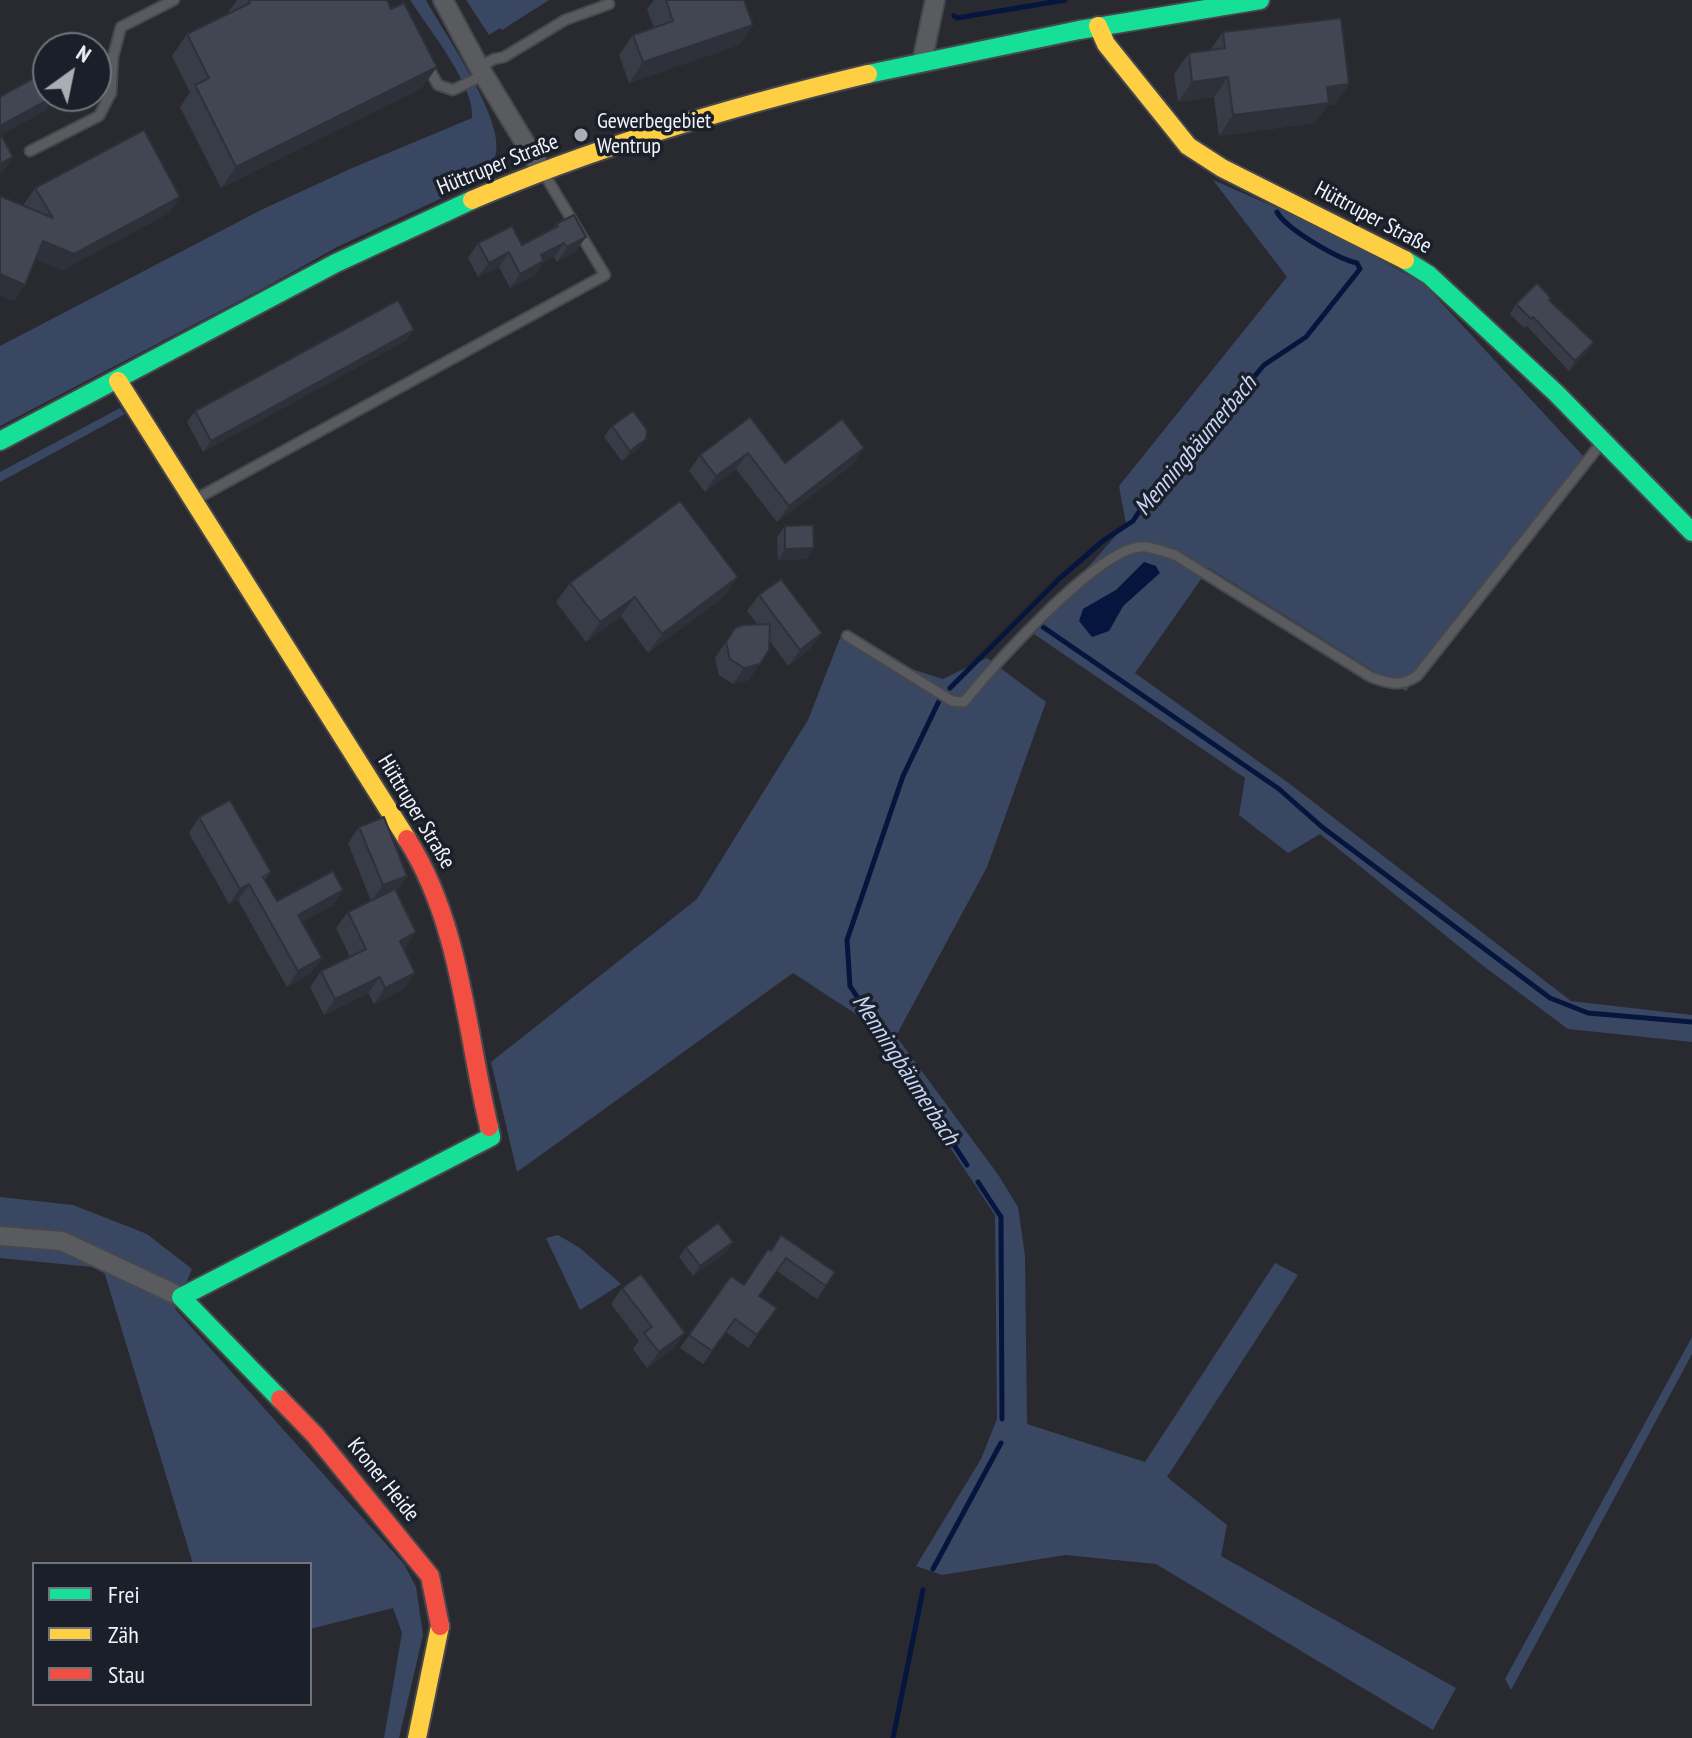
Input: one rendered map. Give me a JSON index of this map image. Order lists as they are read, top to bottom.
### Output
{
  "streets": {
    "street": ["Hüttruper Straße", "Kroner Heide"]
  },
  "crossings": [
    ["Hüttruper Straße", "Kroner Heide"]
  ],
  "water": ["Menningbäumerbach"],
  "places": ["Gewerbegebiet Wentrup"],
  "legend": ["Frei", "Zäh", "Stau"],
  "north": "top right"
}
